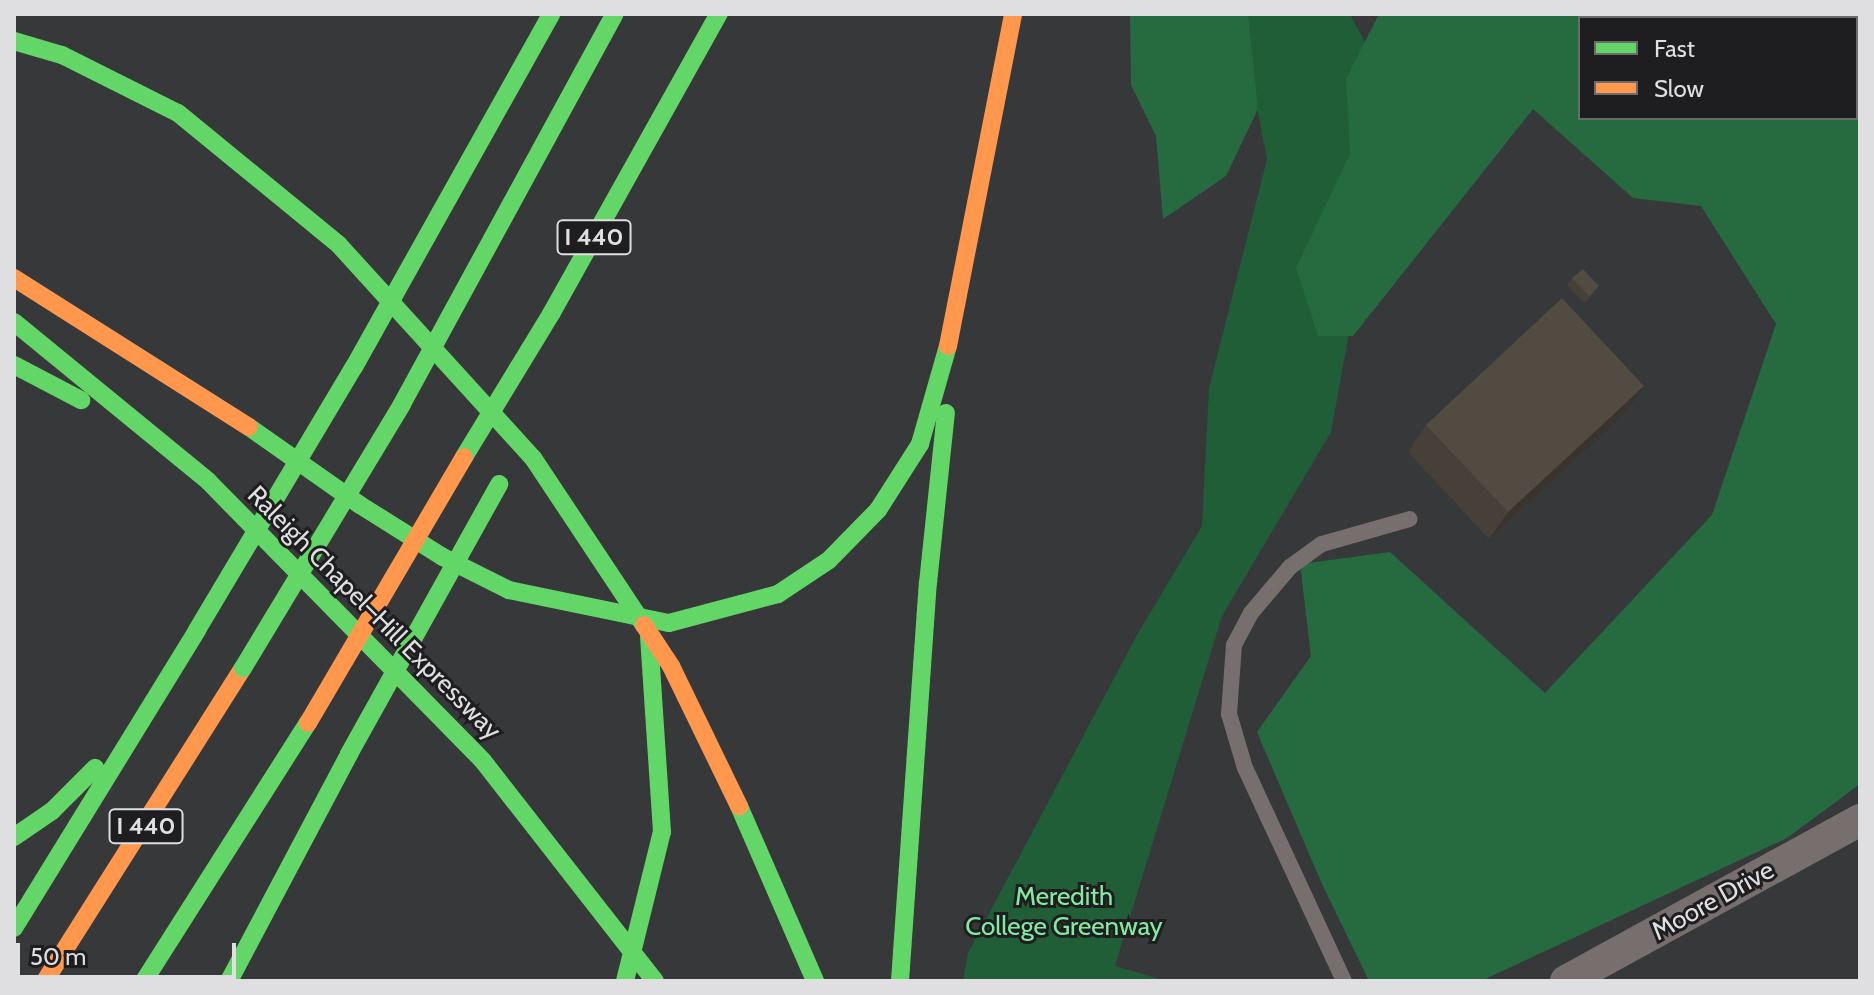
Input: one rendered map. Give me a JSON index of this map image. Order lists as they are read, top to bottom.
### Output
{
  "streets": {
    "highway": ["I 440", "Raleigh Chapel–Hill Expressway"],
    "street": ["Moore Drive"]
  },
  "parks": ["Meredith College Greenway"],
  "legend": ["Fast", "Slow"],
  "scale_bar": "50 m"
}
